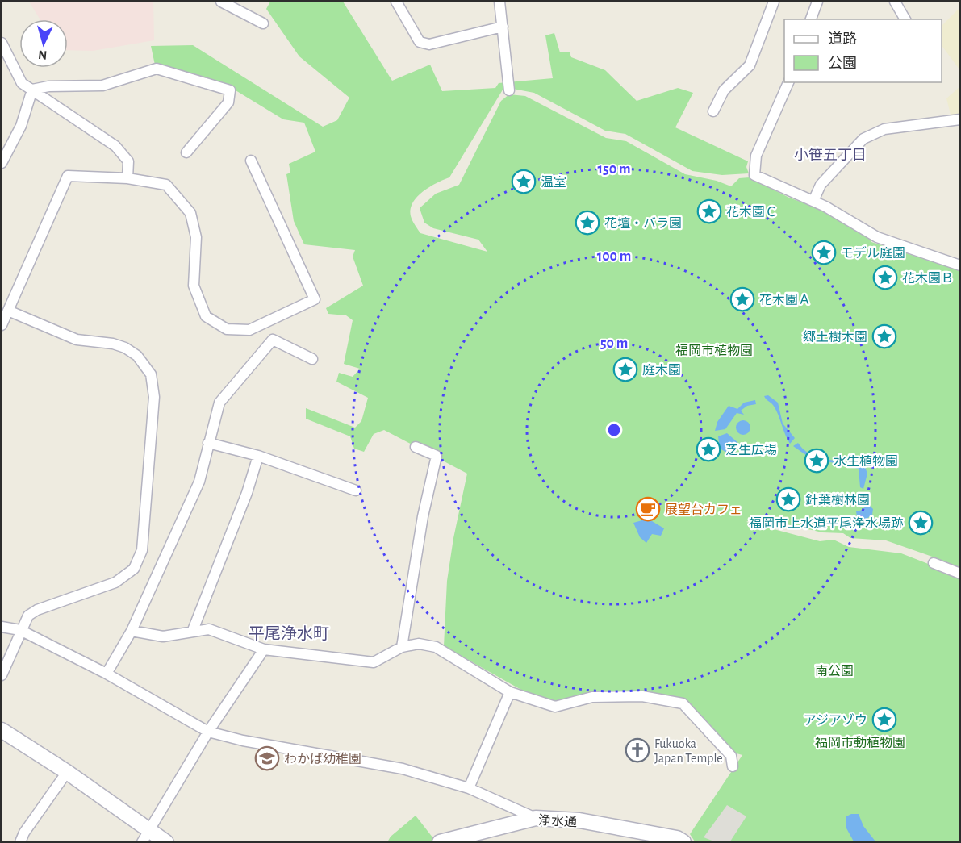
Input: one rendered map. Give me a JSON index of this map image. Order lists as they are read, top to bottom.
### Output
{
  "streets": {
    "street": ["浄水通"]
  },
  "districts": ["小笹五丁目", "平尾浄水町"],
  "parks": ["福岡市植物園", "南公園", "福岡市動植物園"],
  "places": {
    "place": [
      "温室",
      "花木園Ｃ",
      "花壇・バラ園",
      "モデル庭園",
      "花木園Ｂ",
      "花木園Ａ",
      "郷土樹木園",
      "庭木園",
      "芝生広場",
      "水生植物園",
      "針葉樹林園",
      "福岡市上水道平尾浄水場跡",
      "アジアゾウ"
    ],
    "cafe": ["展望台カフェ"],
    "church": ["Fukuoka Japan Temple"],
    "school or university": ["わかば幼稚園"]
  },
  "legend": ["道路", "公園"],
  "north": "bottom",
  "rings": ["150 m", "100 m", "50 m"]
}
